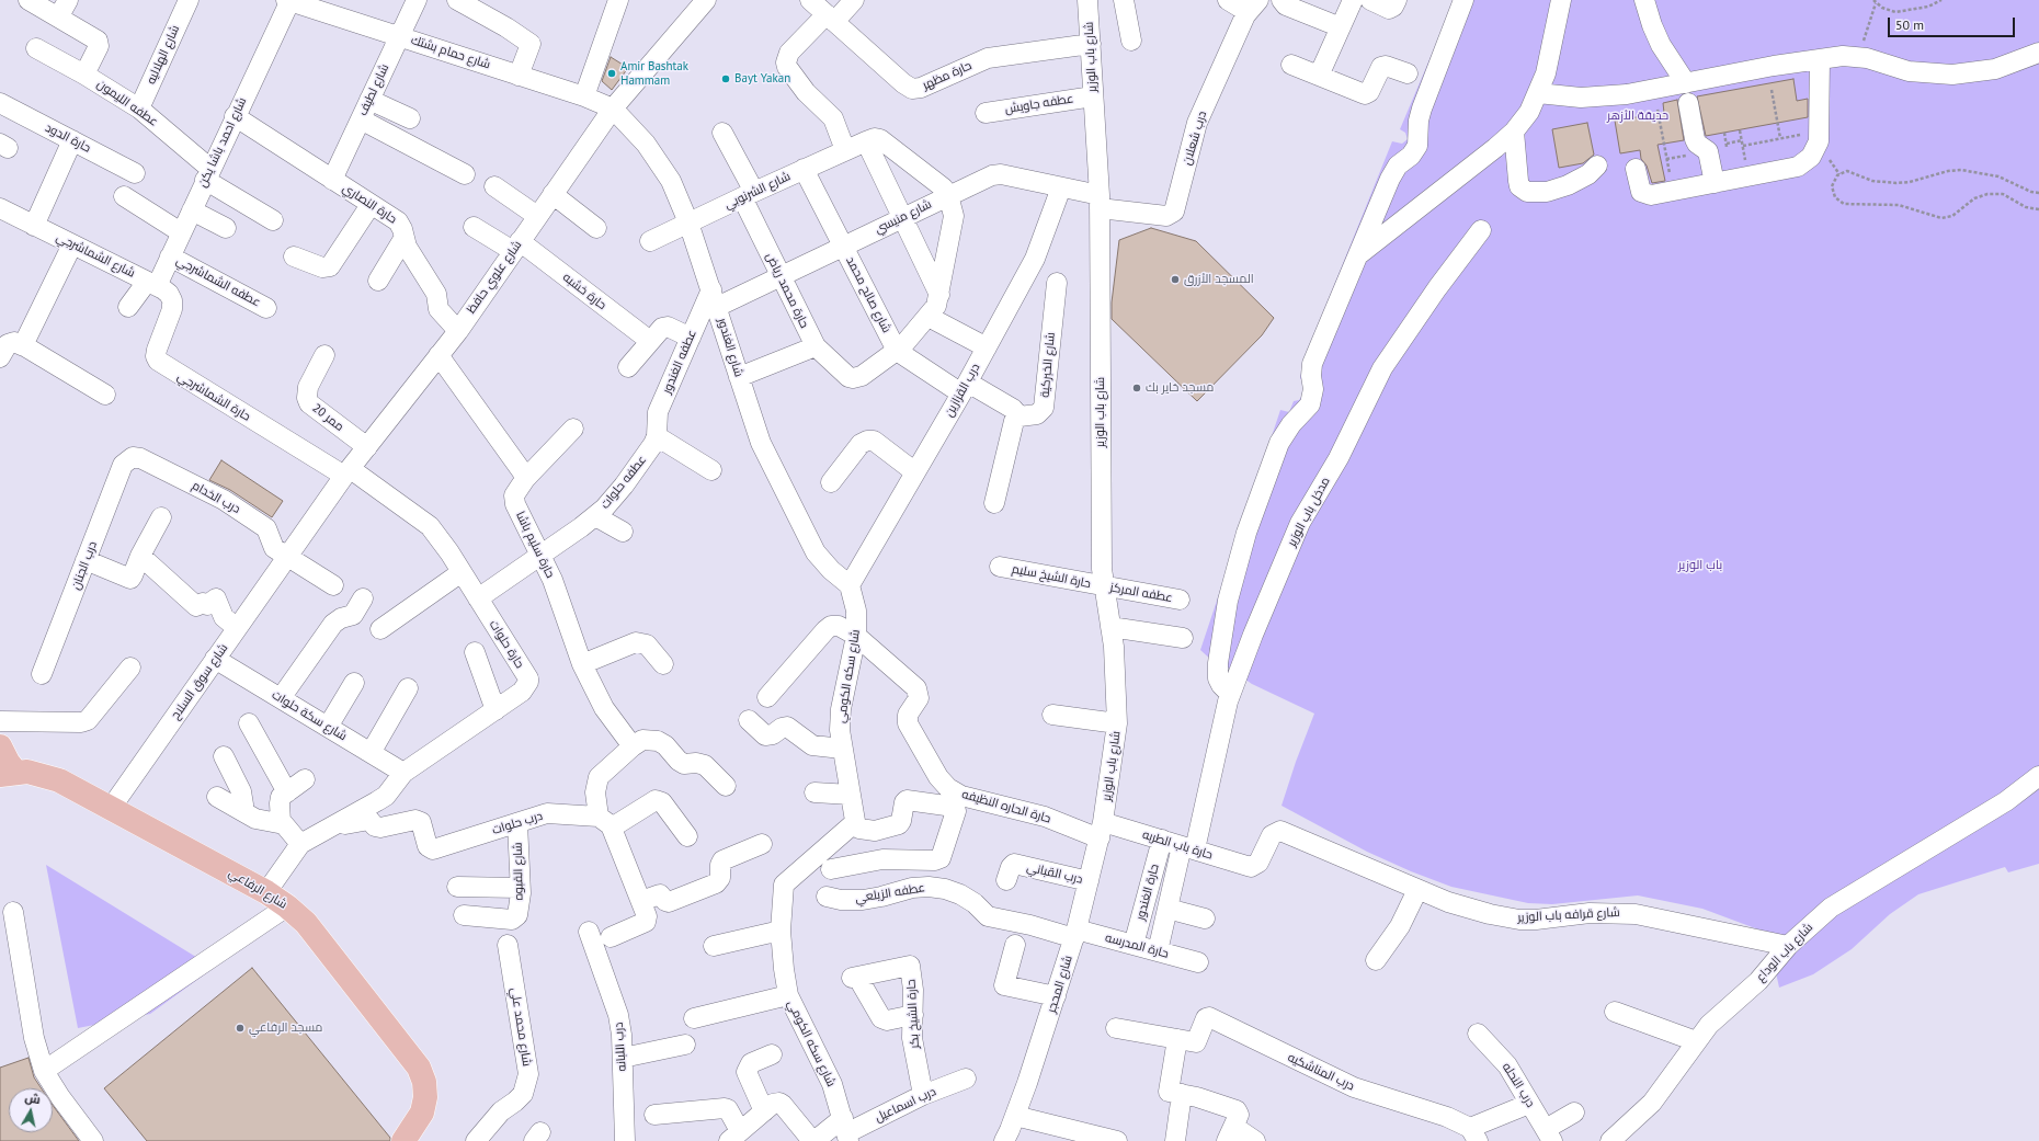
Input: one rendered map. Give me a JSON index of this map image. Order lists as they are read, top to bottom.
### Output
{
  "streets": {
    "main road": ["شارع الرفاعي"],
    "street": [
      "شارع حمام بشتك",
      "شارع الهلاليه",
      "شارع باب الوزير",
      "حارة مظهر",
      "شارع لطيف",
      "عطفه الليمون",
      "عطفه جاويش",
      "حارة الدود",
      "درب شعلان",
      "شارع احمد باشا يكن",
      "شارع الشرنوبي",
      "حارة النصاري",
      "شارع منيسي",
      "شارع الشماشرجي",
      "شارع علوي حافظ",
      "عطفه الشماشرجي",
      "حارة محمد رياض",
      "حارة خشبه",
      "شارع صالح محمد",
      "شارع الغندور",
      "عطفه الغندور",
      "شارع الخبركية",
      "درب القزازين",
      "حارة الشماشرجي",
      "ممر 20",
      "عطفه حلوات",
      "درب الخدام",
      "مدخل باب الوزير",
      "حارة سليم باشا",
      "درب الجنان",
      "حارة الشيخ سليم",
      "عطفه المركز",
      "حارة حلوات",
      "شارع سكه الكومي",
      "شارع سوق السلاح",
      "شارع سكة حلوات",
      "حارة الحاره النظيفه",
      "درب حلوات",
      "حارة باب الطربه",
      "شارع القبوه",
      "درب القباني",
      "حارة الغندور",
      "عطفه الزيلعي",
      "شارع قرافه باب الوزير",
      "حارة المدرسه",
      "شارع باب الوداع",
      "شارع المحجر",
      "حارة الشيخ بكر",
      "شارع محمد علي",
      "درب اللبانه",
      "درب المناشكيه",
      "درب النحله",
      "درب اسماعيل"
    ]
  },
  "crossings": [
    ["شارع حمام بشتك", "شارع لطيف"],
    ["شارع حمام بشتك", "شارع احمد باشا يكن"],
    ["شارع حمام بشتك", "شارع علوي حافظ"],
    ["شارع حمام بشتك", "شارع الغندور"],
    ["شارع الهلاليه", "عطفه الليمون"],
    ["شارع باب الوزير", "حارة مظهر"],
    ["شارع باب الوزير", "عطفه جاويش"],
    ["شارع باب الوزير", "درب شعلان"],
    ["شارع باب الوزير", "شارع منيسي"],
    ["شارع باب الوزير", "حارة الشيخ سليم"],
    ["شارع باب الوزير", "عطفه المركز"],
    ["شارع باب الوزير", "حارة الحاره النظيفه"],
    ["شارع باب الوزير", "حارة باب الطربه"],
    ["شارع باب الوزير", "شارع المحجر"],
    ["شارع لطيف", "حارة النصاري"],
    ["عطفه الليمون", "شارع احمد باشا يكن"],
    ["درب شعلان", "شارع منيسي"],
    ["شارع احمد باشا يكن", "حارة النصاري"],
    ["شارع احمد باشا يكن", "شارع الشماشرجي"],
    ["شارع احمد باشا يكن", "عطفه الشماشرجي"],
    ["شارع احمد باشا يكن", "حارة الشماشرجي"],
    ["شارع الشرنوبي", "حارة محمد رياض"],
    ["شارع الشرنوبي", "شارع صالح محمد"],
    ["شارع الشرنوبي", "شارع الغندور"],
    ["حارة النصاري", "شارع علوي حافظ"],
    ["شارع منيسي", "حارة محمد رياض"],
    ["شارع منيسي", "شارع صالح محمد"],
    ["شارع منيسي", "شارع الغندور"],
    ["شارع منيسي", "عطفه الغندور"],
    ["شارع منيسي", "درب القزازين"],
    ["شارع الشماشرجي", "حارة الشماشرجي"],
    ["شارع علوي حافظ", "حارة خشبه"],
    ["شارع علوي حافظ", "شارع الغندور"],
    ["شارع علوي حافظ", "حارة الشماشرجي"],
    ["شارع علوي حافظ", "ممر 20"],
    ["شارع علوي حافظ", "درب الخدام"],
    ["شارع علوي حافظ", "حارة حلوات"],
    ["شارع علوي حافظ", "شارع سوق السلاح"],
    ["حارة محمد رياض", "شارع صالح محمد"],
    ["شارع صالح محمد", "شارع الخبركية"],
    ["شارع صالح محمد", "درب القزازين"],
    ["شارع الغندور", "عطفه الغندور"],
    ["شارع الغندور", "درب القزازين"],
    ["شارع الغندور", "شارع سكه الكومي"],
    ["عطفه الغندور", "عطفه حلوات"],
    ["درب القزازين", "شارع سكه الكومي"],
    ["حارة الشماشرجي", "حارة حلوات"],
    ["عطفه حلوات", "حارة سليم باشا"],
    ["عطفه حلوات", "حارة حلوات"],
    ["درب الخدام", "درب الجنان"],
    ["درب الخدام", "شارع سوق السلاح"],
    ["مدخل باب الوزير", "حارة باب الطربه"],
    ["مدخل باب الوزير", "حارة المدرسه"],
    ["حارة الشيخ سليم", "عطفه المركز"],
    ["حارة حلوات", "شارع سكة حلوات"],
    ["حارة حلوات", "درب حلوات"],
    ["شارع سكه الكومي", "حارة الحاره النظيفه"],
    ["شارع سكه الكومي", "درب اسماعيل"],
    ["شارع سوق السلاح", "شارع سكة حلوات"],
    ["شارع سوق السلاح", "شارع الرفاعي"],
    ["حارة الحاره النظيفه", "حارة باب الطربه"],
    ["حارة الحاره النظيفه", "شارع المحجر"],
    ["درب حلوات", "شارع القبوه"],
    ["حارة باب الطربه", "حارة الغندور"],
    ["حارة باب الطربه", "شارع قرافه باب الوزير"],
    ["حارة باب الطربه", "شارع المحجر"],
    ["درب القباني", "شارع المحجر"],
    ["حارة الغندور", "حارة المدرسه"],
    ["عطفه الزيلعي", "حارة المدرسه"],
    ["عطفه الزيلعي", "شارع المحجر"],
    ["شارع قرافه باب الوزير", "شارع باب الوداع"],
    ["حارة المدرسه", "شارع المحجر"],
    ["حارة الشيخ بكر", "درب اسماعيل"]
  ],
  "parks": ["حديقة الأزهر", "باب الوزير"],
  "places": [
    "Amir Bashtak Hammam",
    "Bayt Yakan",
    "المسجد الأزرق",
    "مسجد خاير بك",
    "مسجد الرفاعي"
  ],
  "scale_bar": "50 m",
  "north": "top"
}
